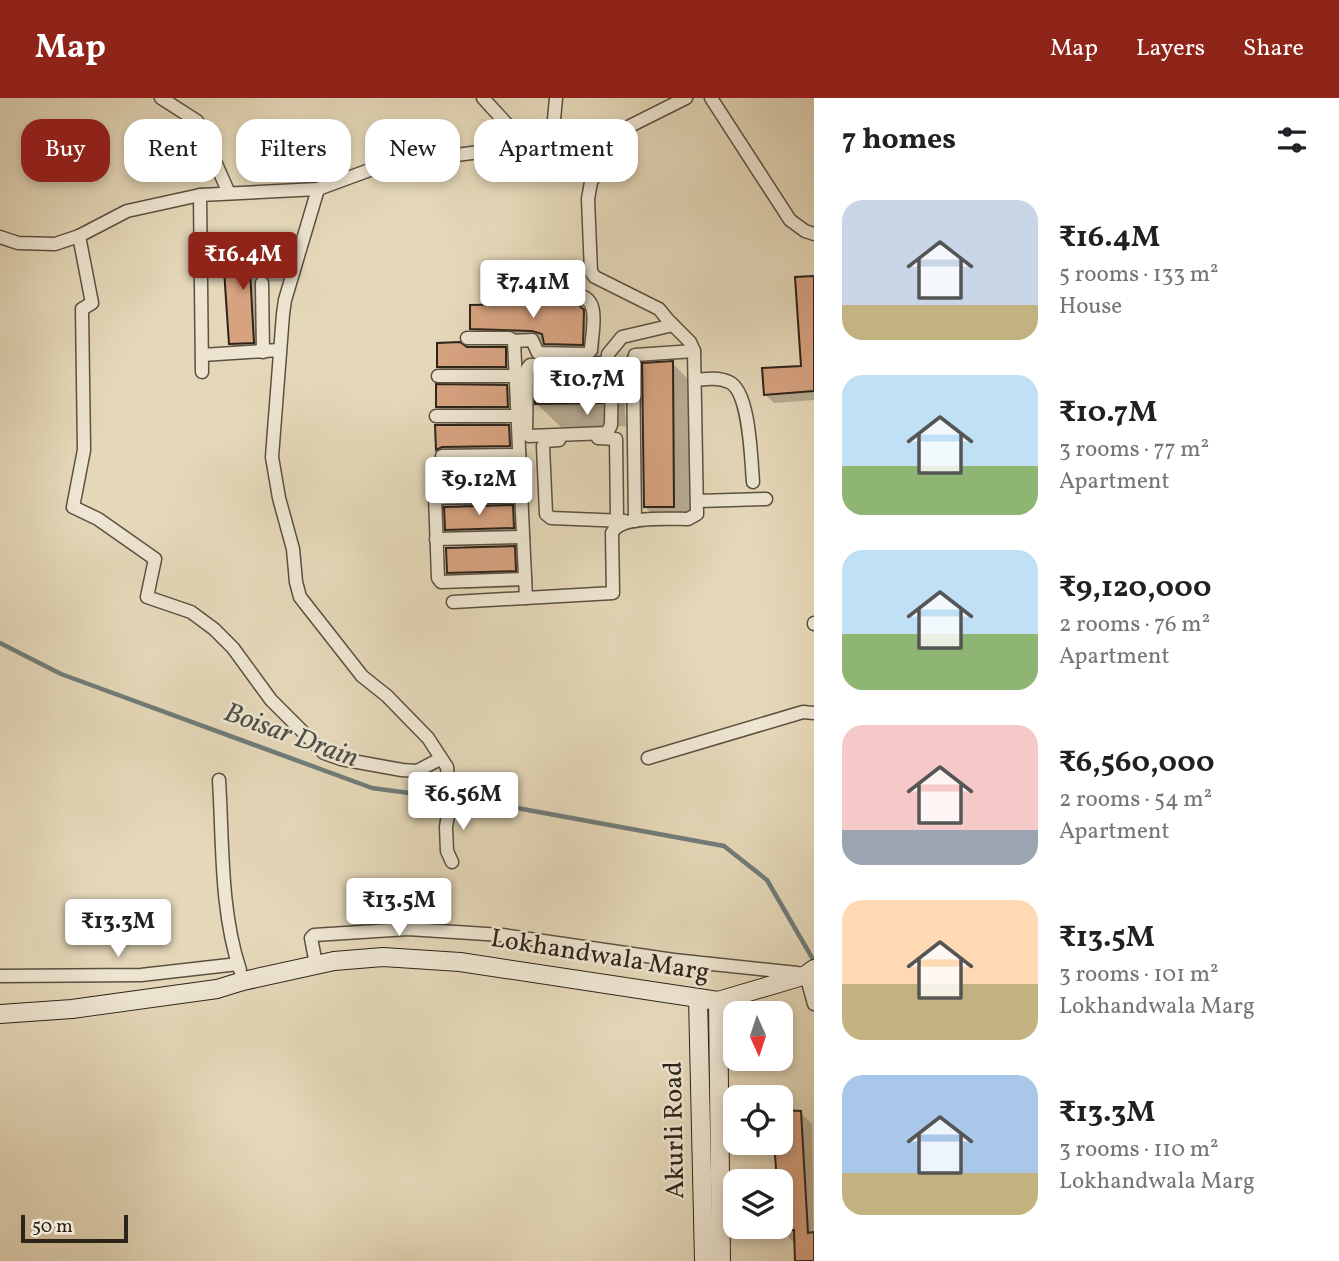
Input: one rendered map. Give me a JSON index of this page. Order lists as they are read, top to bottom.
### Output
{
  "streets": {
    "street": ["Lokhandwala Marg", "Akurli Road"]
  },
  "crossings": [
    ["Lokhandwala Marg", "Akurli Road"]
  ],
  "water": ["Boisar Drain"],
  "scale_bar": "50 m",
  "north": "bottom",
  "page": {
    "header": "Map",
    "nav": ["Map", "Layers", "Share"],
    "heading": "7 homes",
    "chip": [
      "Buy",
      "Rent",
      "Filters",
      "New",
      "Apartment"
    ],
    "list": [
      {
        "name": "₹16.4M",
        "note": "5 rooms · 133 m² · House"
      },
      {
        "name": "₹10.7M",
        "note": "3 rooms · 77 m² · Apartment"
      },
      {
        "name": "₹9,120,000",
        "note": "2 rooms · 76 m² · Apartment"
      },
      {
        "name": "₹6,560,000",
        "note": "2 rooms · 54 m² · Apartment"
      },
      {
        "name": "₹13.5M",
        "note": "3 rooms · 101 m² · Lokhandwala Marg"
      },
      {
        "name": "₹13.3M",
        "note": "3 rooms · 110 m² · Lokhandwala Marg"
      }
    ],
    "price": [
      "₹16.4M",
      "₹7.41M",
      "₹10.7M",
      "₹9.12M",
      "₹6.56M",
      "₹13.5M",
      "₹13.3M"
    ],
    "scale": "50 m"
  }
}
